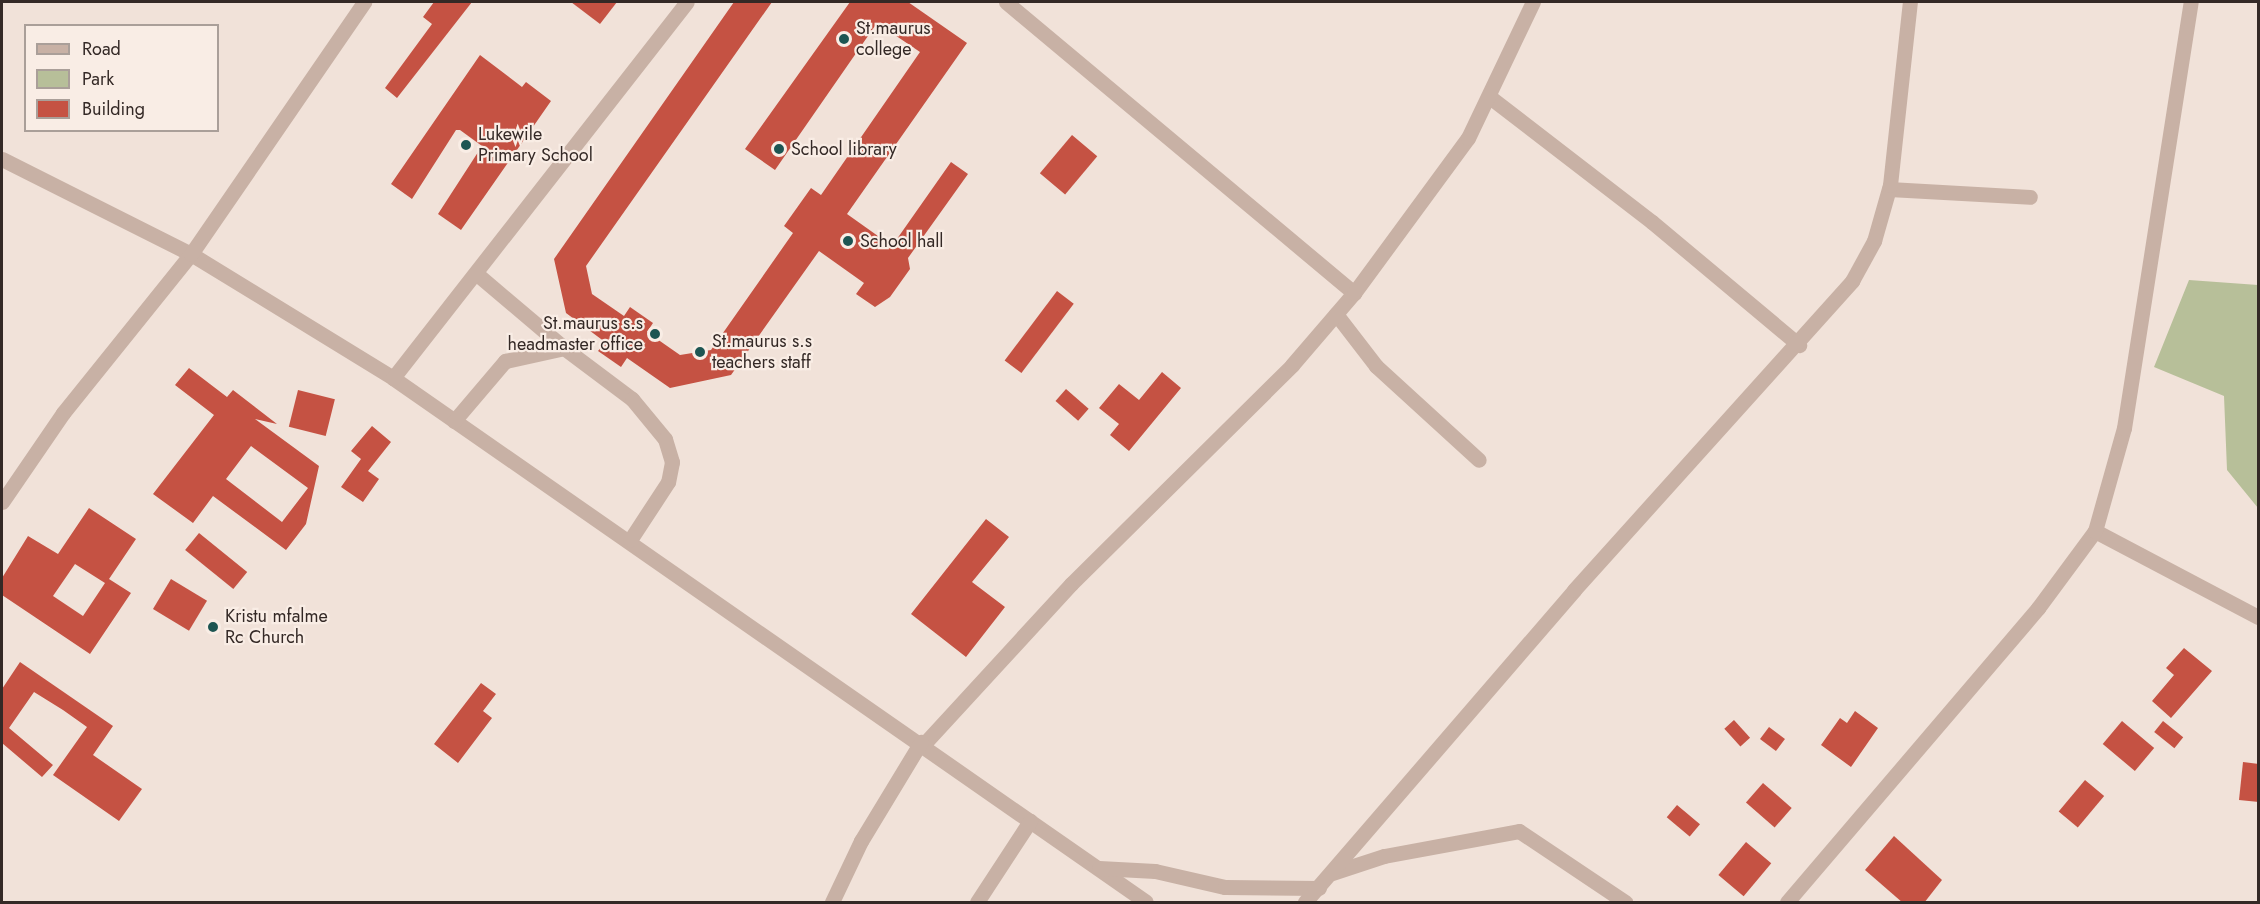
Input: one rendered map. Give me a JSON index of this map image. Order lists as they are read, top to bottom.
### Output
{
  "places": [
    "St.maurus college",
    "Lukewile Primary School",
    "School library",
    "School hall",
    "St.maurus s.s headmaster office",
    "St.maurus s.s teachers staff",
    "Kristu mfalme Rc Church"
  ],
  "legend": ["Road", "Park", "Building"]
}
